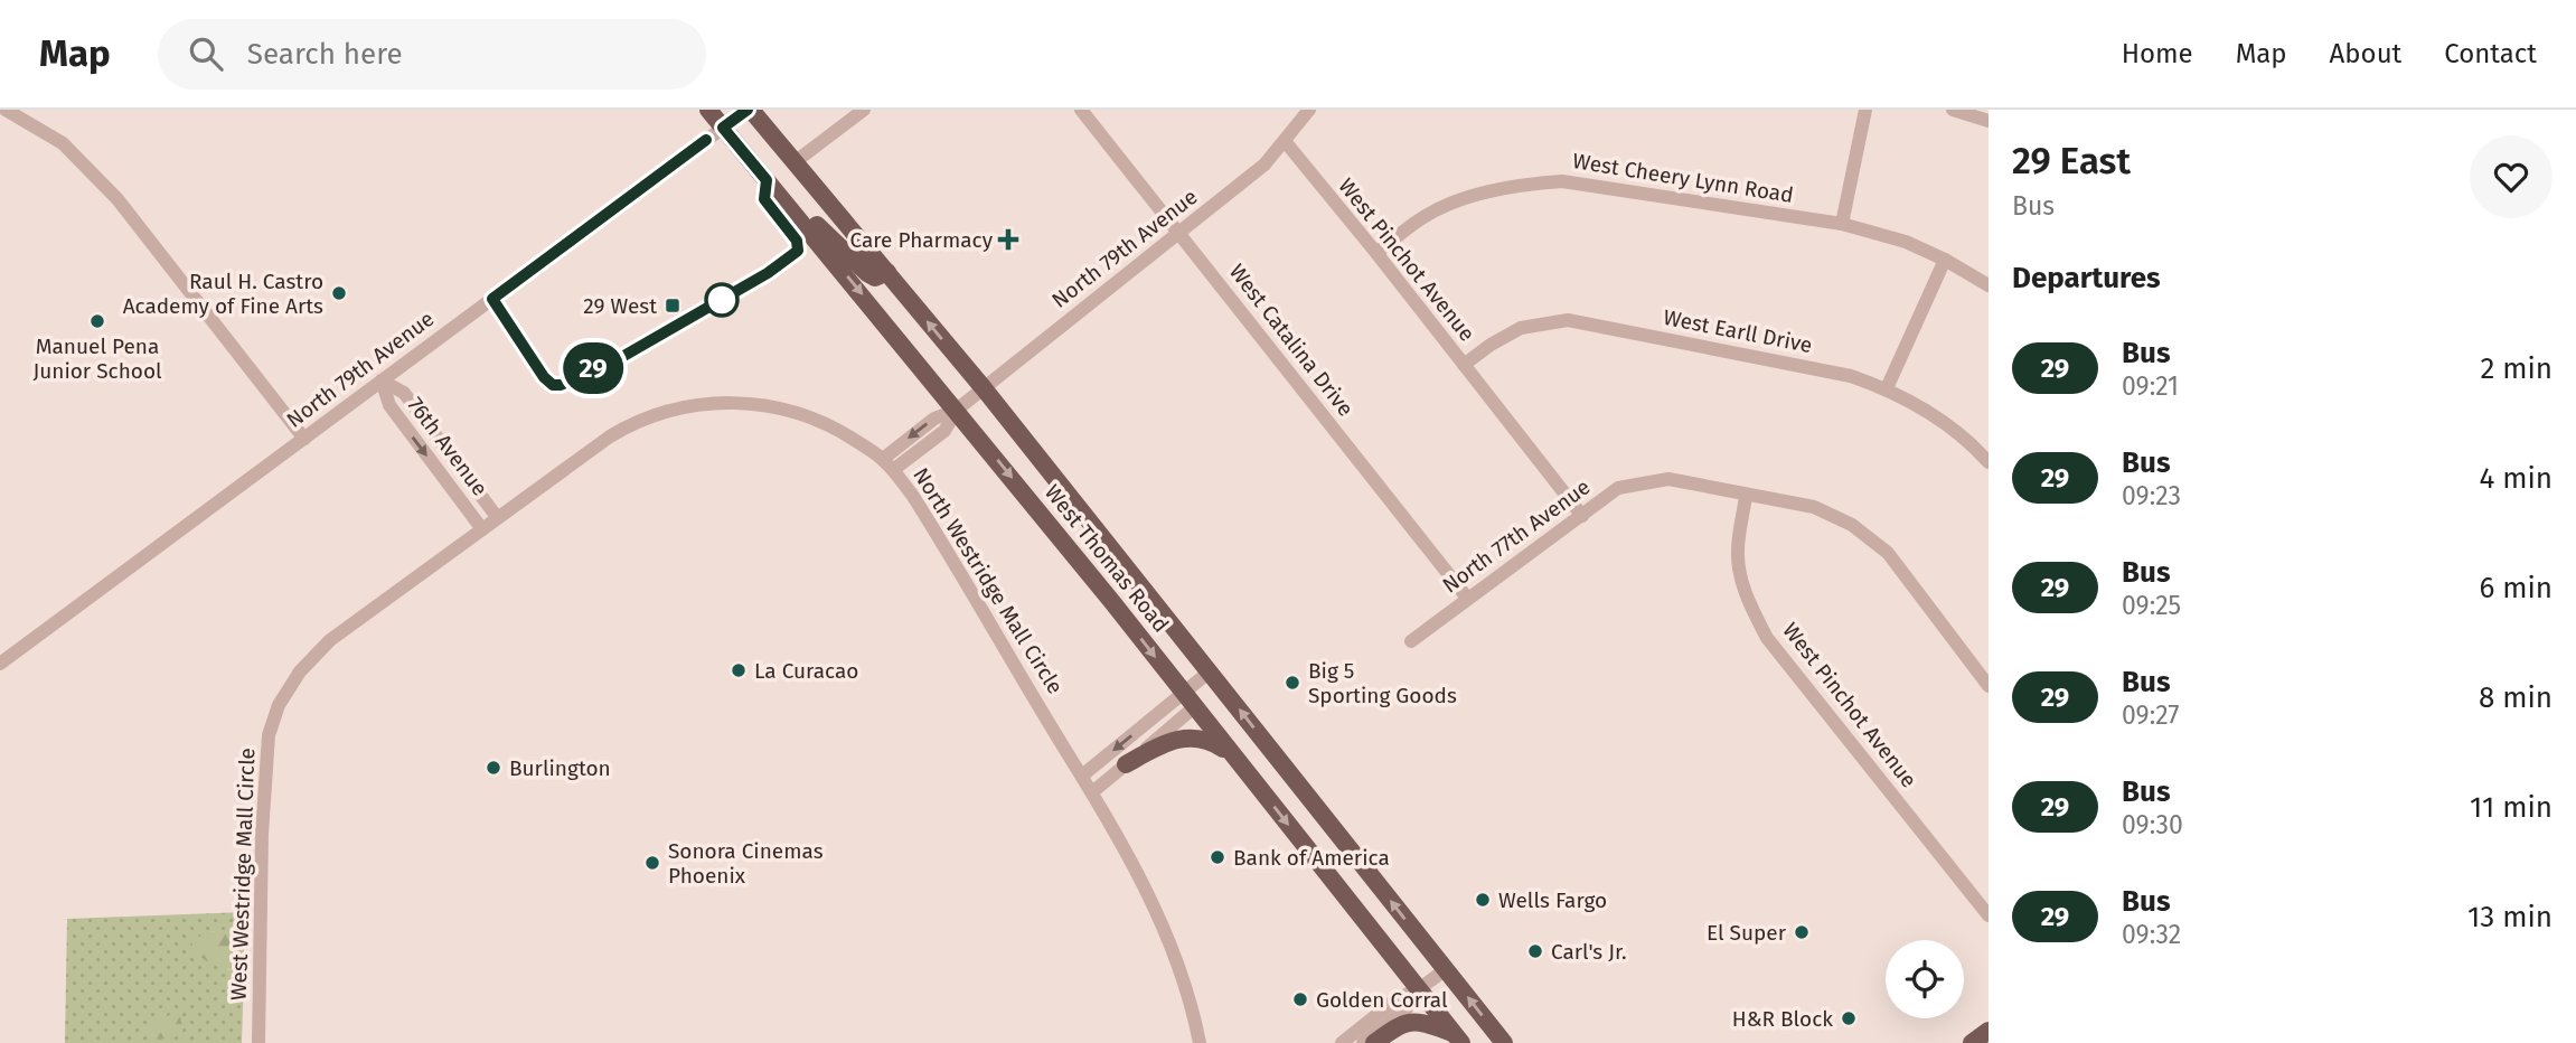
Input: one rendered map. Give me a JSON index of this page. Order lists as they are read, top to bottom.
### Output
{
  "streets": {
    "main road": ["West Thomas Road"],
    "street": [
      "West Cheery Lynn Road",
      "North 79th Avenue",
      "West Pinchot Avenue",
      "West Earll Drive",
      "West Catalina Drive",
      "76th Avenue",
      "North 77th Avenue",
      "North Westridge Mall Circle",
      "West Westridge Mall Circle"
    ]
  },
  "crossings": [
    ["West Cheery Lynn Road", "West Pinchot Avenue"],
    ["North 79th Avenue", "West Pinchot Avenue"],
    ["North 79th Avenue", "West Catalina Drive"],
    ["North 79th Avenue", "76th Avenue"],
    ["North 79th Avenue", "West Thomas Road"],
    ["West Pinchot Avenue", "West Earll Drive"],
    ["West Pinchot Avenue", "North 77th Avenue"],
    ["West Catalina Drive", "North 77th Avenue"],
    ["76th Avenue", "North Westridge Mall Circle"],
    ["76th Avenue", "West Westridge Mall Circle"],
    ["North Westridge Mall Circle", "West Westridge Mall Circle"]
  ],
  "places": {
    "health": ["Care Pharmacy"],
    "other": [
      "Raul H. Castro Academy of Fine Arts",
      "Manuel Pena Junior School",
      "La Curacao",
      "Big 5 Sporting Goods",
      "Burlington",
      "Bank of America",
      "Sonora Cinemas Phoenix",
      "Wells Fargo",
      "El Super",
      "Carl's Jr.",
      "Golden Corral",
      "H&R Block"
    ],
    "transit": ["29 West"]
  },
  "lines": ["bus line 29"],
  "page": {
    "header": "Map",
    "search": "Search here",
    "nav": [
      "Home",
      "Map",
      "About",
      "Contact"
    ],
    "on_map": "29",
    "heading": [
      ["29 East", "Bus"],
      "Departures"
    ],
    "list": [
      {
        "mark": "29",
        "name": "Bus",
        "note": "09:21",
        "value": "2 min"
      },
      {
        "mark": "29",
        "name": "Bus",
        "note": "09:23",
        "value": "4 min"
      },
      {
        "mark": "29",
        "name": "Bus",
        "note": "09:25",
        "value": "6 min"
      },
      {
        "mark": "29",
        "name": "Bus",
        "note": "09:27",
        "value": "8 min"
      },
      {
        "mark": "29",
        "name": "Bus",
        "note": "09:30",
        "value": "11 min"
      },
      {
        "mark": "29",
        "name": "Bus",
        "note": "09:32",
        "value": "13 min"
      }
    ]
  }
}
